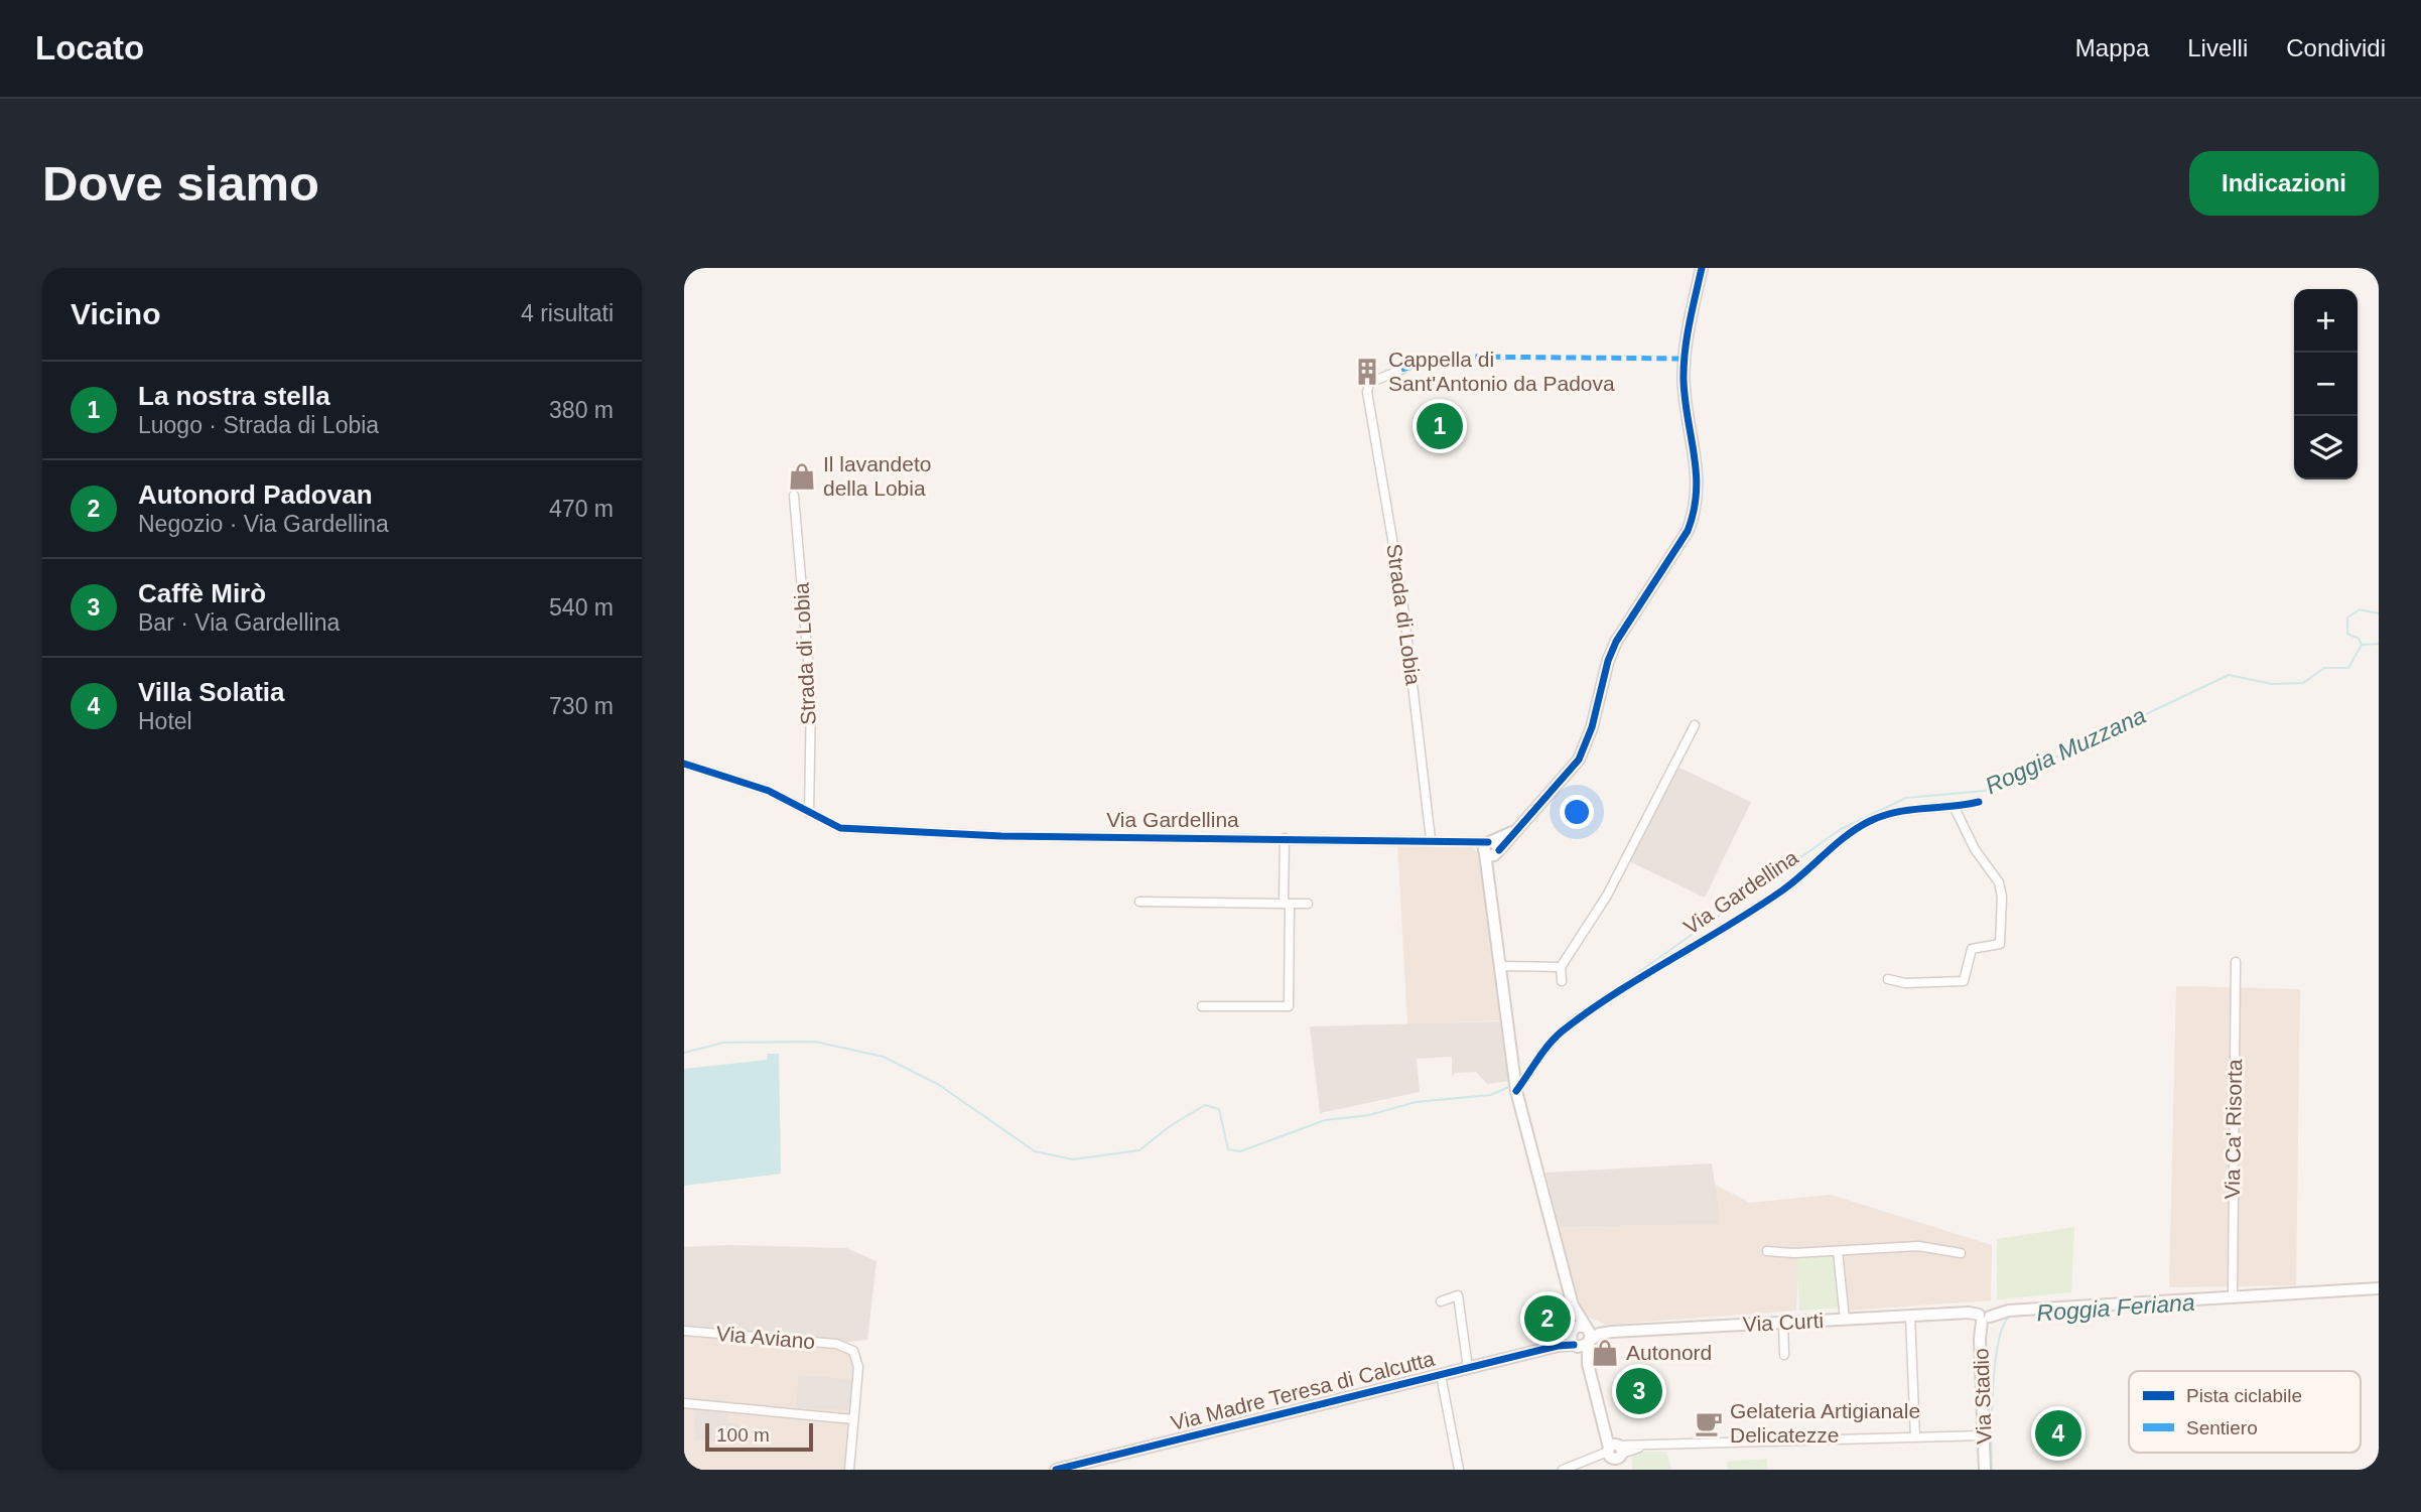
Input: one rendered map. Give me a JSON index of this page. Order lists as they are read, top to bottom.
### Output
{
  "streets": {
    "street": [
      "Strada di Lobia",
      "Via Gardellina",
      "Via Ca' Risorta",
      "Via Curti",
      "Via Aviano",
      "Via Madre Teresa di Calcutta",
      "Via Stadio"
    ]
  },
  "crossings": [
    ["Strada di Lobia", "Via Gardellina"],
    ["Via Ca' Risorta", "Via Curti"],
    ["Via Curti", "Via Stadio"]
  ],
  "water": ["Roggia Muzzana", "Roggia Feriana"],
  "places": {
    "building": ["Cappella di Sant'Antonio da Padova"],
    "shop": ["Il lavandeto della Lobia", "Autonord"],
    "cafe": ["Gelateria Artigianale Delicatezze"]
  },
  "legend": ["Pista ciclabile", "Sentiero"],
  "scale_bar": "100 m",
  "page": {
    "header": "Locato",
    "nav": ["Mappa", "Livelli", "Condividi"],
    "buttons": "Indicazioni",
    "title": "Dove siamo",
    "heading": ["Vicino", "4 risultati"],
    "map_buttons": ["+", "−"],
    "list": [
      {
        "mark": "1",
        "name": "La nostra stella",
        "note": "Luogo · Strada di Lobia",
        "value": "380 m"
      },
      {
        "mark": "2",
        "name": "Autonord Padovan",
        "note": "Negozio · Via Gardellina",
        "value": "470 m"
      },
      {
        "mark": "3",
        "name": "Caffè Mirò",
        "note": "Bar · Via Gardellina",
        "value": "540 m"
      },
      {
        "mark": "4",
        "name": "Villa Solatia",
        "note": "Hotel",
        "value": "730 m"
      }
    ],
    "pins": [
      "1",
      "2",
      "3",
      "4"
    ],
    "scale": "100 m"
  }
}
